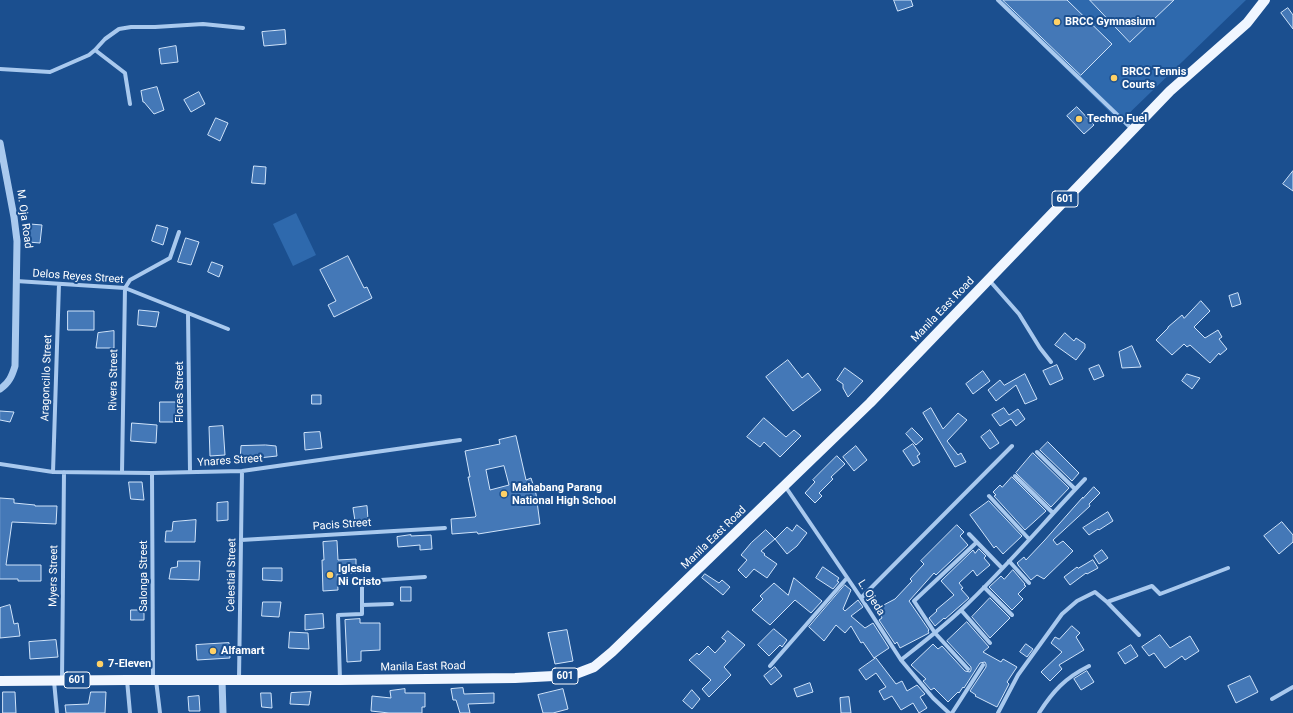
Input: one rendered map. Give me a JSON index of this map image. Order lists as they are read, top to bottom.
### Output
{
  "streets": {
    "main road": ["601", "Manila East Road"],
    "street": [
      "M. Oja Road",
      "Delos Reyes Street",
      "Aragoncillo Street",
      "Rivera Street",
      "Flores Street",
      "Ynares Street",
      "Pacis Street",
      "Celestial Street",
      "Myers Street",
      "Salonga Street",
      "L. Ojeda"
    ]
  },
  "crossings": [
    ["M. Oja Road", "Delos Reyes Street"],
    ["Delos Reyes Street", "Aragoncillo Street"],
    ["Delos Reyes Street", "Rivera Street"],
    ["Delos Reyes Street", "Flores Street"],
    ["Manila East Road", "Celestial Street"],
    ["Manila East Road", "Myers Street"],
    ["Manila East Road", "Salonga Street"],
    ["Manila East Road", "L. Ojeda"],
    ["Aragoncillo Street", "Ynares Street"],
    ["Rivera Street", "Ynares Street"],
    ["Flores Street", "Ynares Street"],
    ["Ynares Street", "Celestial Street"],
    ["Ynares Street", "Myers Street"],
    ["Ynares Street", "Salonga Street"],
    ["Pacis Street", "Celestial Street"]
  ],
  "places": [
    "BRCC Gymnasium",
    "BRCC Tennis Courts",
    "Techno Fuel",
    "Mahabang Parang National High School",
    "Iglesia Ni Cristo",
    "Alfamart",
    "7-Eleven"
  ]
}
